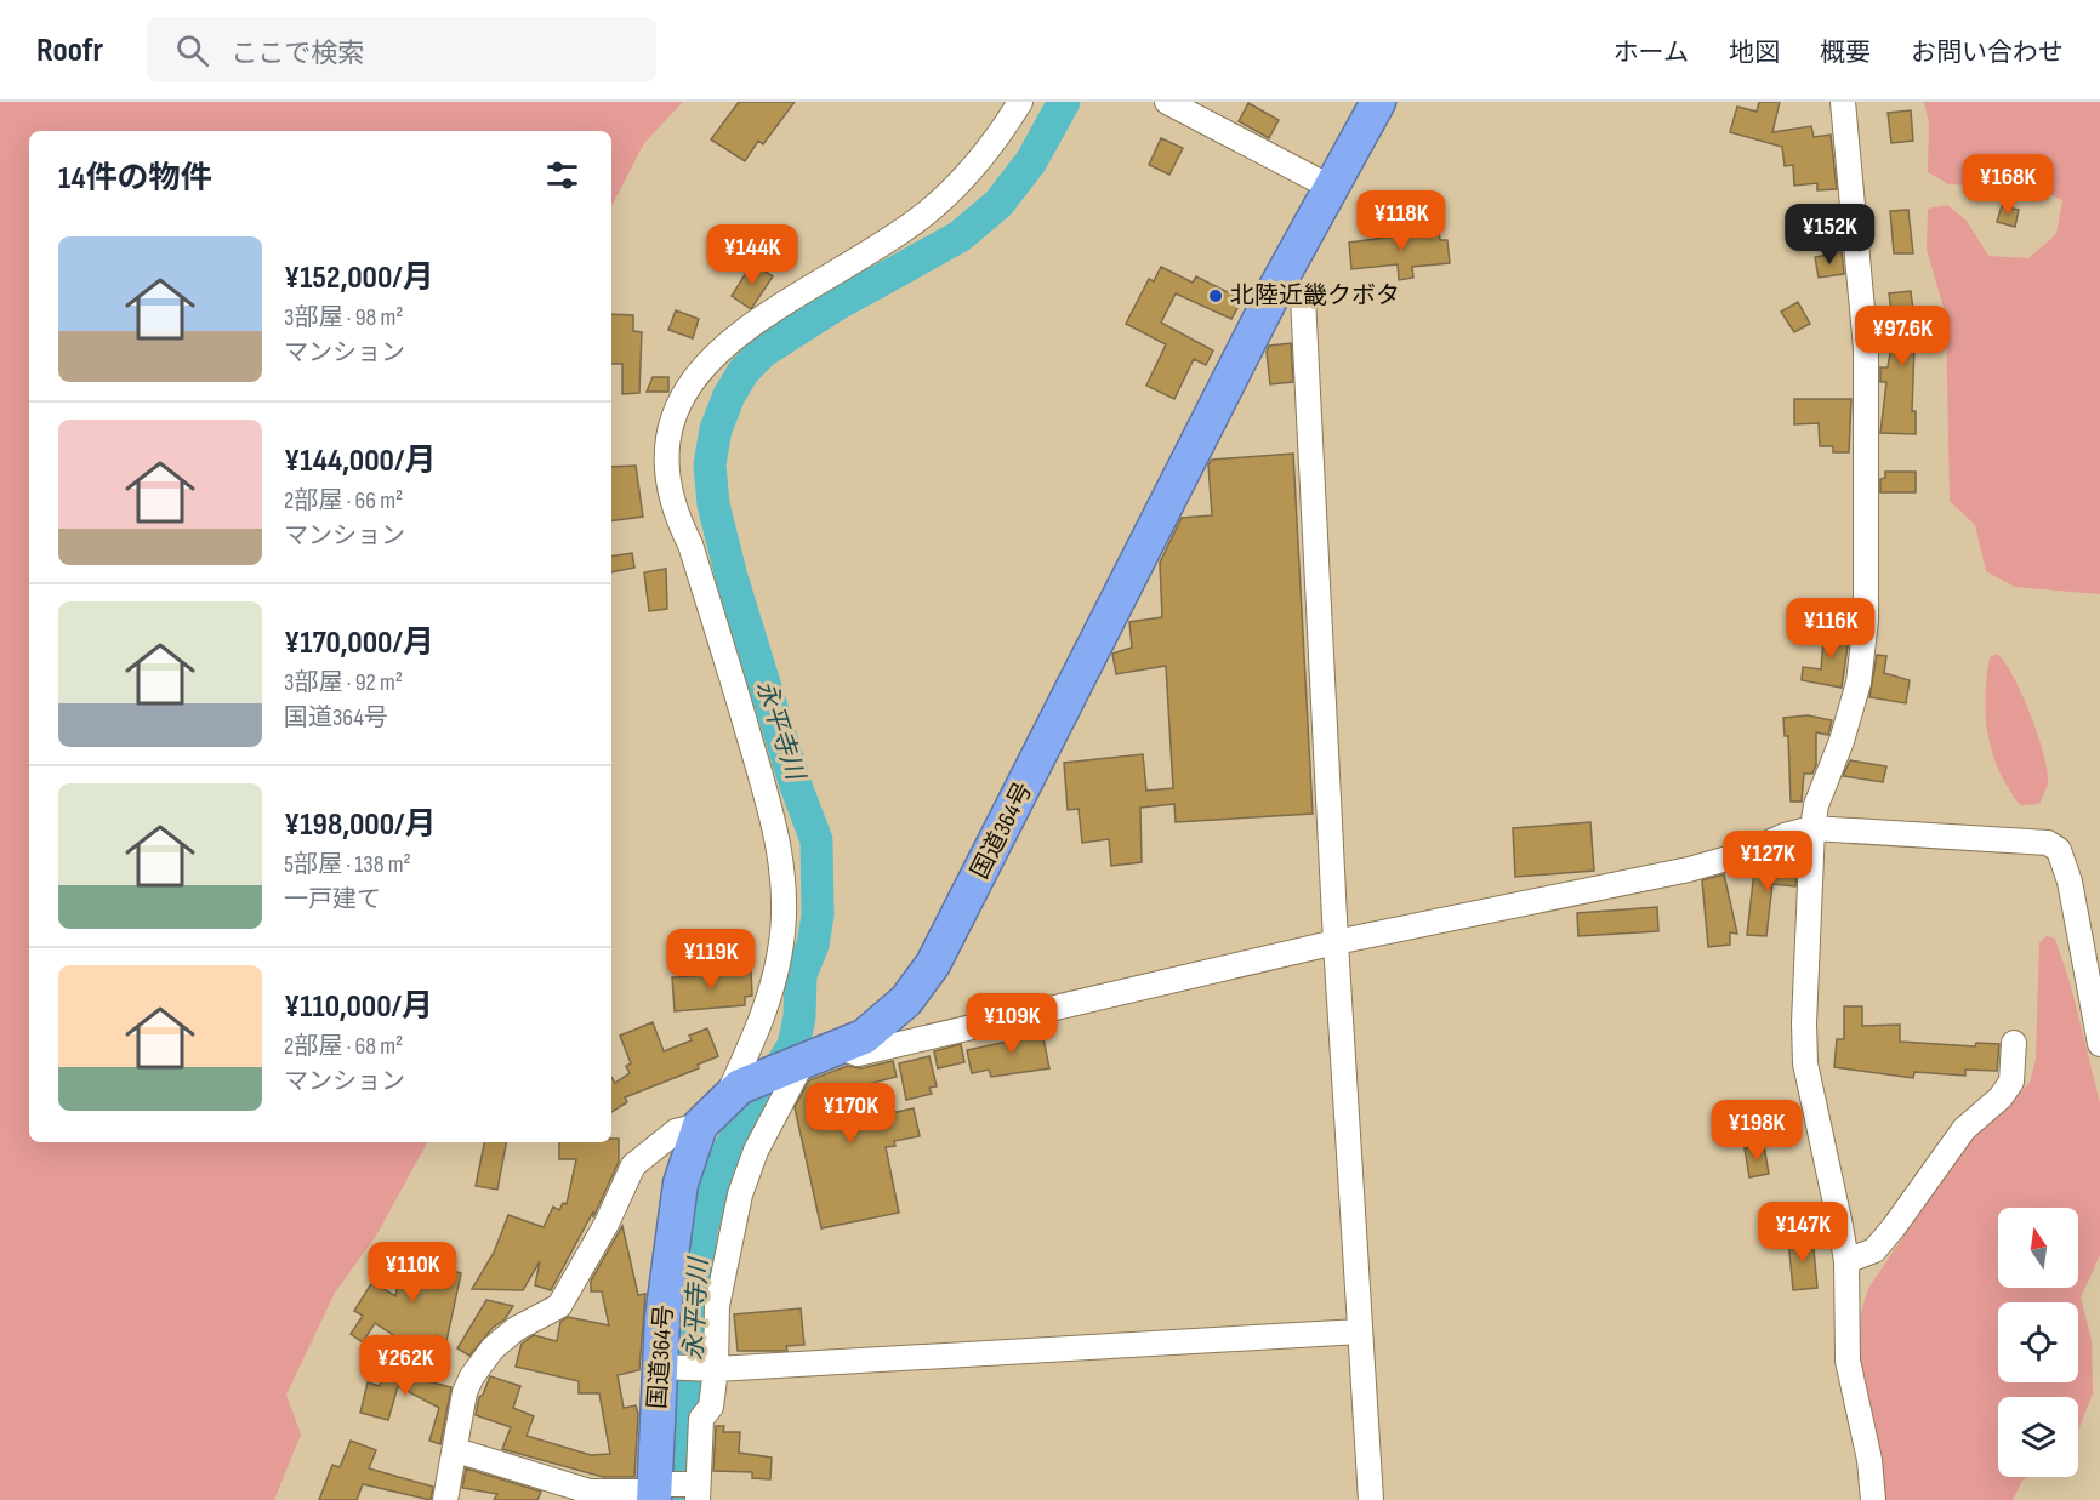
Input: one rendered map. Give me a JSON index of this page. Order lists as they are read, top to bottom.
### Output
{
  "streets": {
    "highway": ["国道364号"]
  },
  "water": ["永平寺川"],
  "places": ["北陸近畿クボタ"],
  "north": "top",
  "page": {
    "header": "Roofr",
    "search": "ここで検索",
    "nav": [
      "ホーム",
      "地図",
      "概要",
      "お問い合わせ"
    ],
    "heading": "14件の物件",
    "price": [
      "¥168K",
      "¥118K",
      "¥152K",
      "¥144K",
      "¥97.6K",
      "¥116K",
      "¥127K",
      "¥119K",
      "¥109K",
      "¥170K",
      "¥198K",
      "¥147K",
      "¥110K",
      "¥262K"
    ],
    "list": [
      {
        "name": "¥152,000/月",
        "note": "3部屋 · 98 m² · マンション"
      },
      {
        "name": "¥144,000/月",
        "note": "2部屋 · 66 m² · マンション"
      },
      {
        "name": "¥170,000/月",
        "note": "3部屋 · 92 m² · 国道364号"
      },
      {
        "name": "¥198,000/月",
        "note": "5部屋 · 138 m² · 一戸建て"
      },
      {
        "name": "¥110,000/月",
        "note": "2部屋 · 68 m² · マンション"
      }
    ]
  }
}
